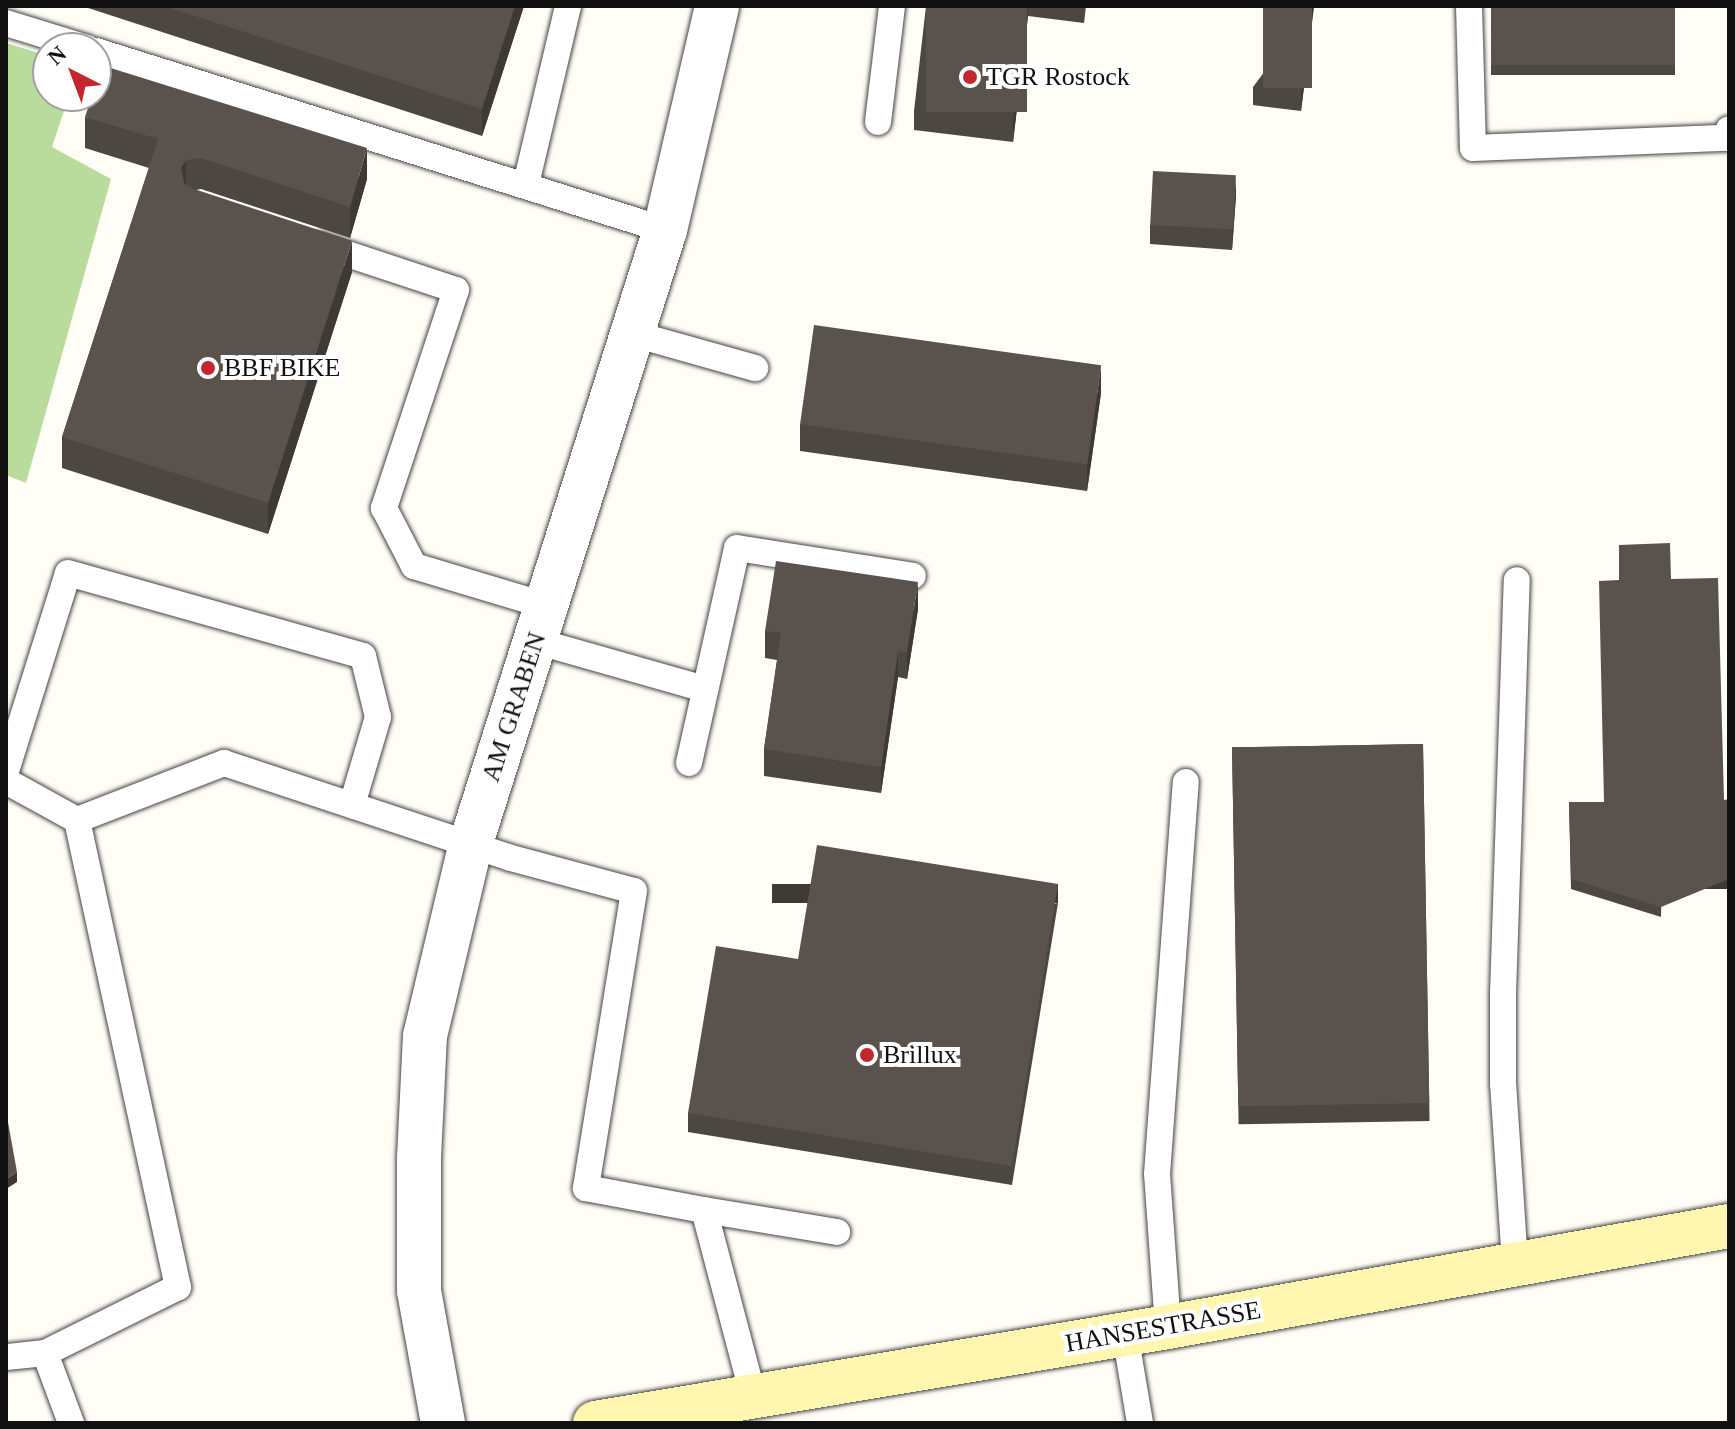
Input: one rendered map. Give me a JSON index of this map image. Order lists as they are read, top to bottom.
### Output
{
  "streets": {
    "street": ["AM GRABEN", "HANSESTRASSE"]
  },
  "places": ["TGR Rostock", "BBF BIKE", "Brillux"],
  "north": "top left"
}
